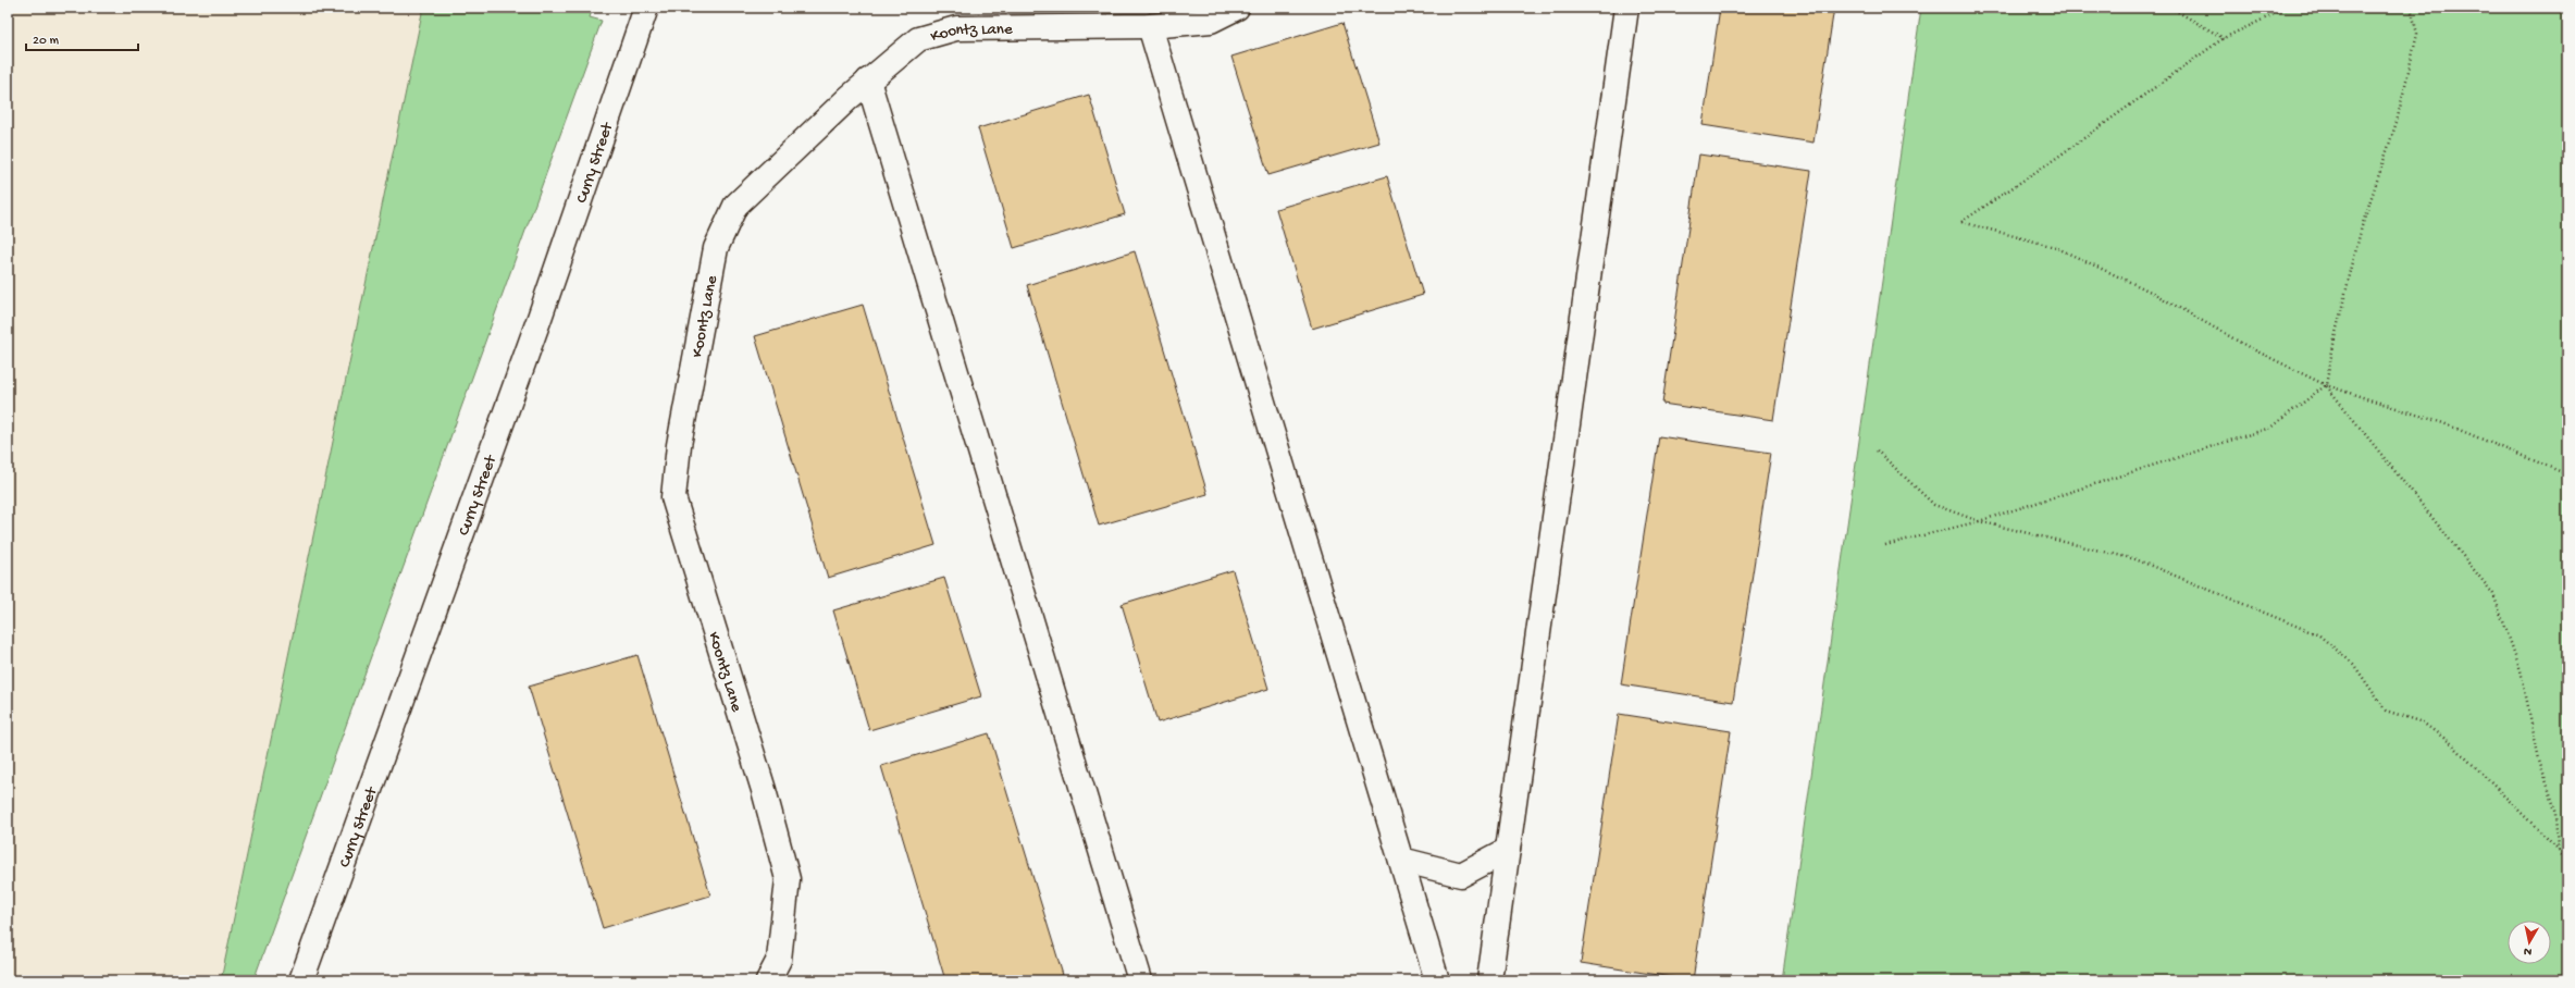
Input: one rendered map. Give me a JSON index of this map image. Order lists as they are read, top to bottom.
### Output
{
  "streets": {
    "street": ["Koontz Lane", "Curry Street"]
  },
  "scale_bar": "20 m",
  "north": "bottom"
}
